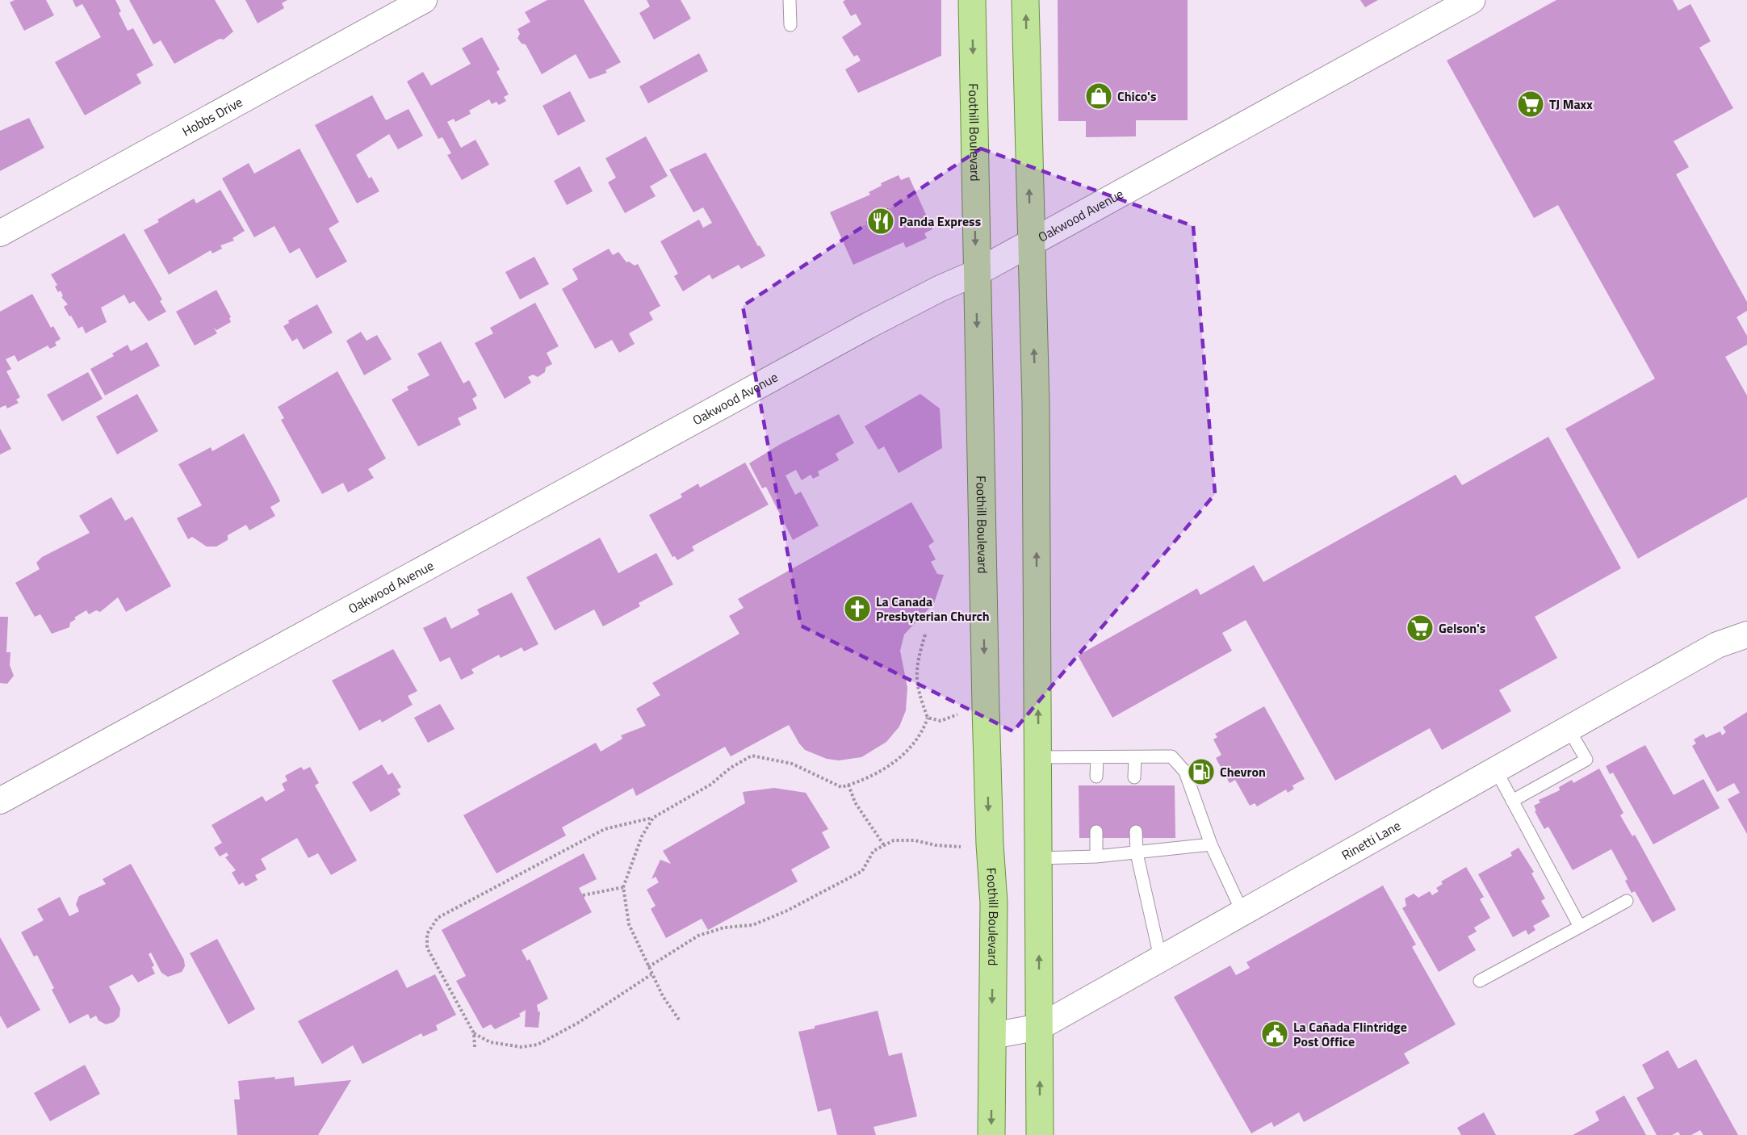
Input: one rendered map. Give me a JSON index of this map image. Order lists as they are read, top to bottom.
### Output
{
  "streets": {
    "main road": ["Foothill Boulevard"],
    "street": ["Hobbs Drive", "Oakwood Avenue", "Rinetti Lane"]
  },
  "crossings": [
    ["Foothill Boulevard", "Oakwood Avenue"],
    ["Foothill Boulevard", "Rinetti Lane"]
  ],
  "places": {
    "shop": ["Chico's"],
    "supermarket": ["TJ Maxx", "Gelson's"],
    "restaurant": ["Panda Express"],
    "church": ["La Canada Presbyterian Church"],
    "fuel station": ["Chevron"],
    "public building": ["La Cañada Flintridge Post Office"]
  }
}
